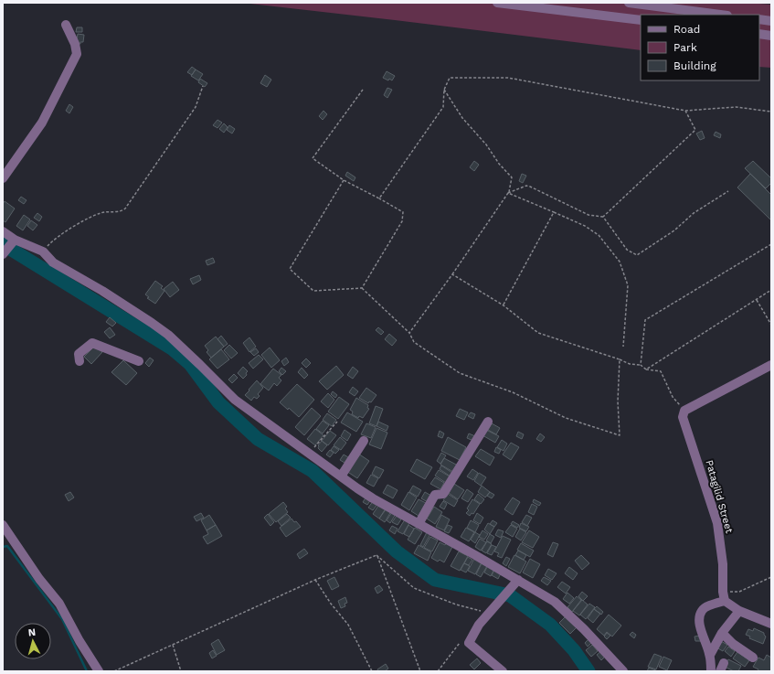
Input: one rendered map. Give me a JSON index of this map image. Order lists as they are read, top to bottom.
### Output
{
  "streets": {
    "street": ["Patagilid Street"]
  },
  "legend": ["Road", "Park", "Building"],
  "north": "top"
}
